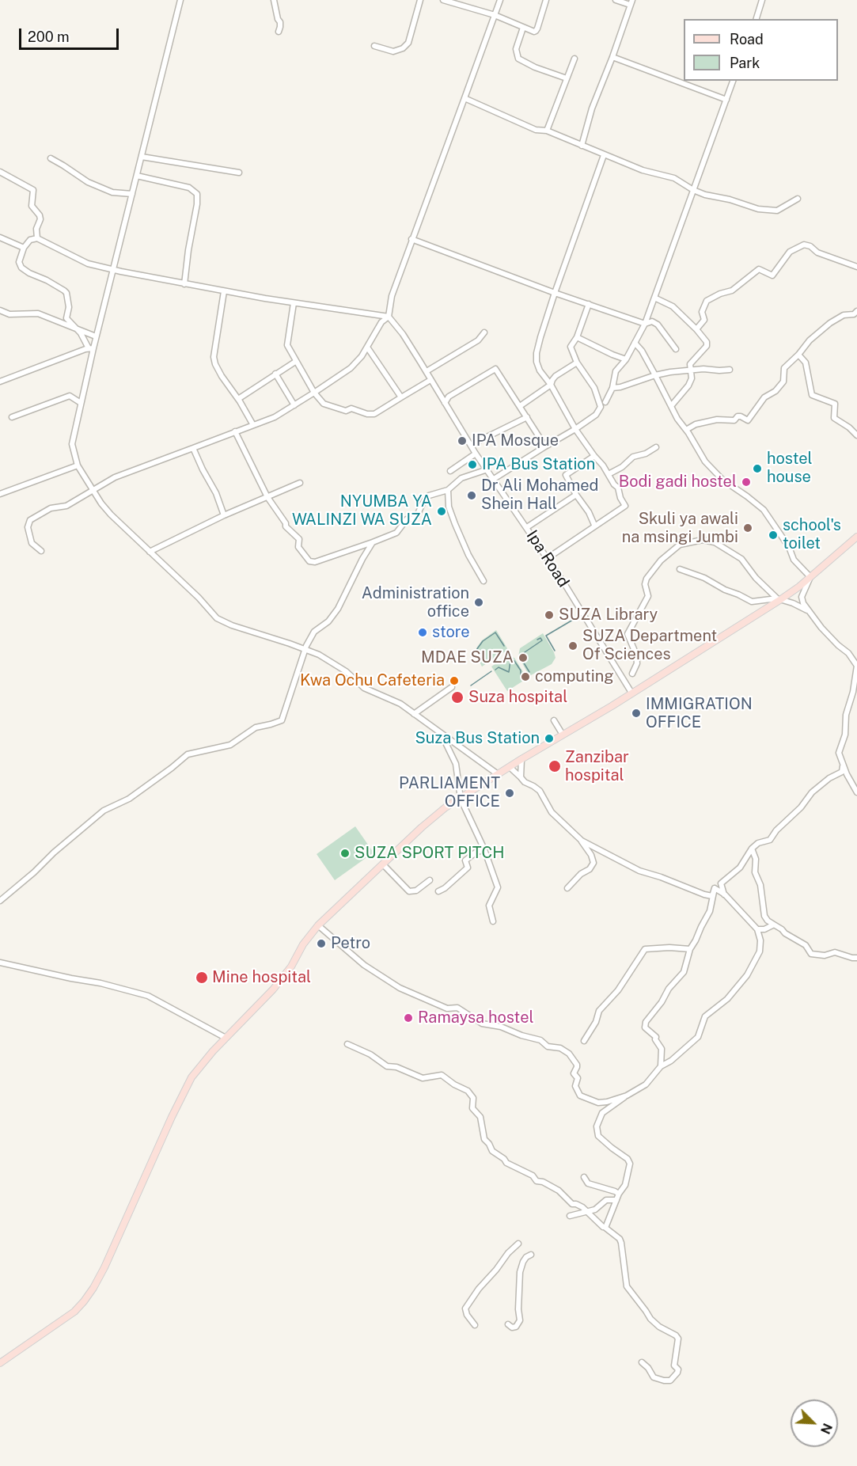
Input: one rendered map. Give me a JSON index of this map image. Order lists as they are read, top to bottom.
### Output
{
  "streets": {
    "street": ["Ipa Road"]
  },
  "places": [
    "IPA Mosque",
    "IPA Bus Station",
    "hostel house",
    "Bodi gadi hostel",
    "Dr Ali Mohamed Shein Hall",
    "NYUMBA YA WALINZI WA SUZA",
    "Skuli ya awali na msingi Jumbi",
    "school's toilet",
    "Administration office",
    "SUZA Library",
    "store",
    "SUZA Department Of Sciences",
    "MDAE SUZA",
    "computing",
    "Kwa Ochu Cafeteria",
    "Suza hospital",
    "IMMIGRATION OFFICE",
    "Suza Bus Station",
    "Zanzibar hospital",
    "PARLIAMENT OFFICE",
    "SUZA SPORT PITCH",
    "Petro",
    "Mine hospital",
    "Ramaysa hostel"
  ],
  "legend": ["Road", "Park"],
  "scale_bar": "200 m",
  "north": "bottom right"
}
